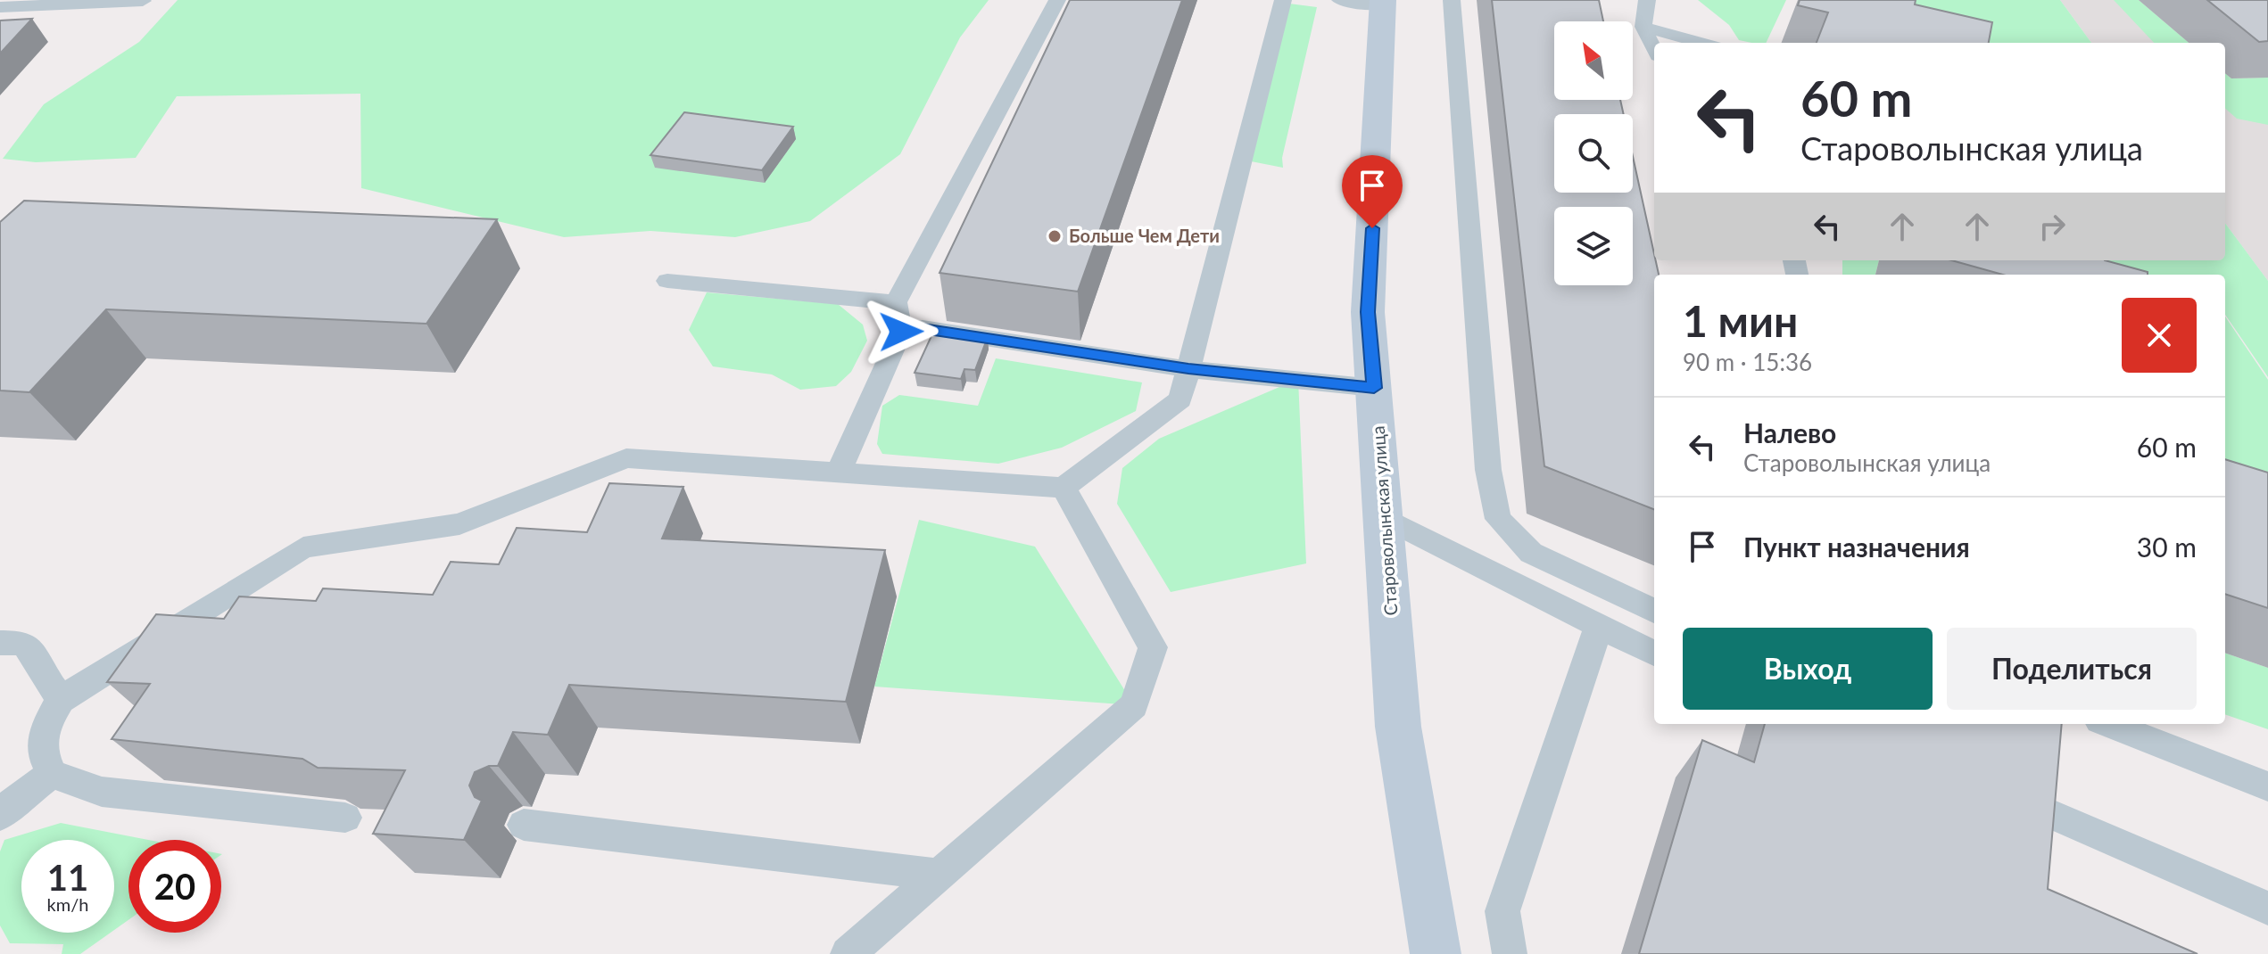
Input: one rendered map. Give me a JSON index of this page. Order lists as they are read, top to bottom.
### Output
{
  "streets": {
    "street": ["Староволынская улица"]
  },
  "places": ["Больше Чем Дети"],
  "north": "top left",
  "page": {
    "turn": ["60 m", "Староволынская улица"],
    "heading": ["1 мин", "90 m · 15:36"],
    "list": [
      {
        "name": "Налево",
        "note": "Староволынская улица",
        "value": "60 m"
      },
      {
        "name": "Пункт назначения",
        "value": "30 m"
      }
    ],
    "buttons": ["Выход", "Поделиться"],
    "speed": "11 km/h",
    "limit": "20"
  }
}
